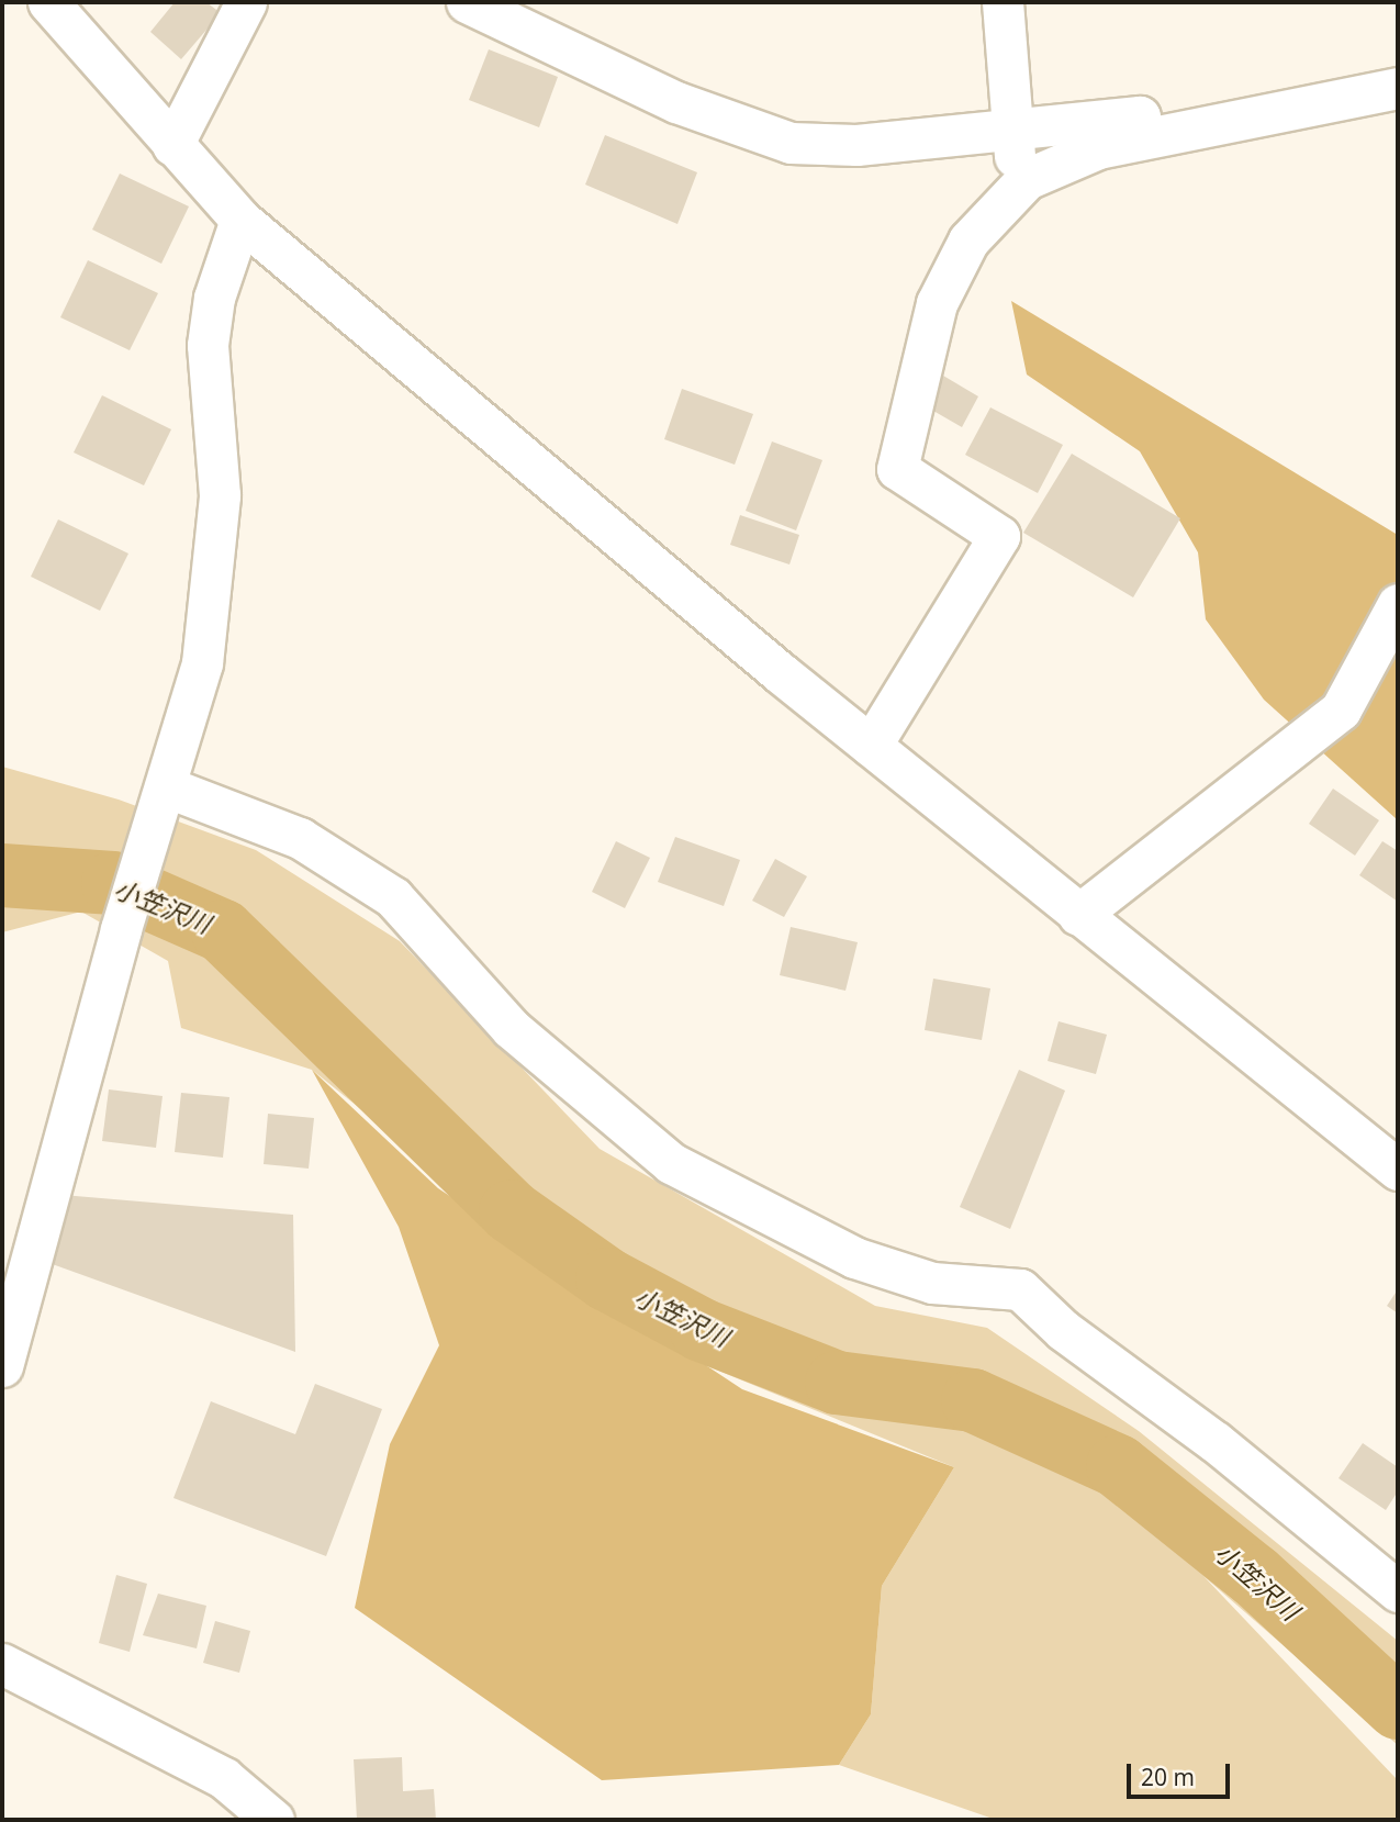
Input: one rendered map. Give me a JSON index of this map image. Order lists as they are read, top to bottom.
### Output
{
  "water": ["小笠沢川"],
  "scale_bar": "20 m"
}
